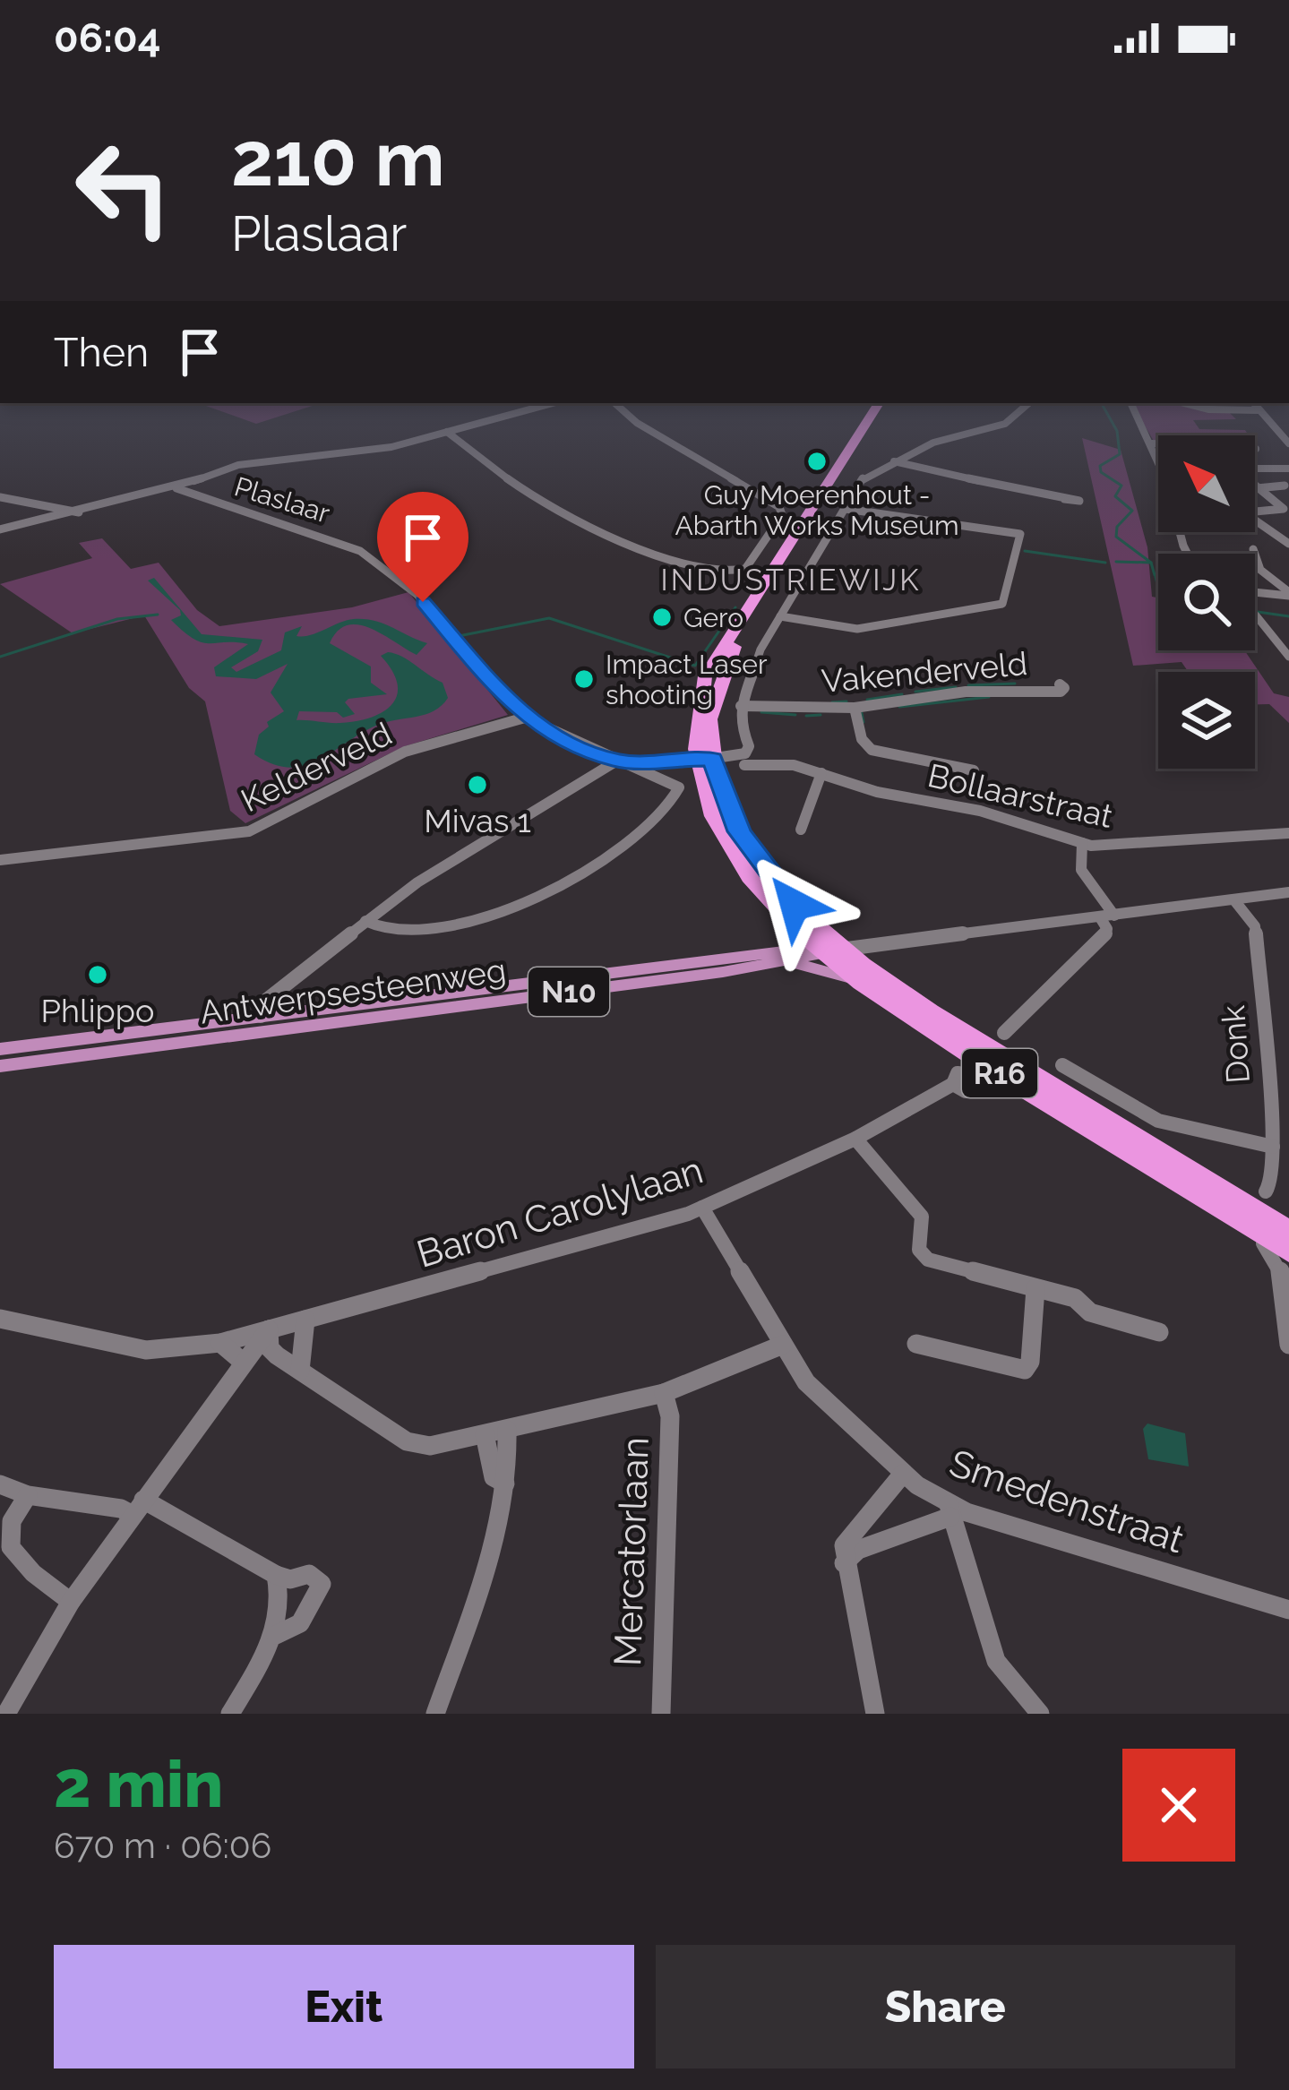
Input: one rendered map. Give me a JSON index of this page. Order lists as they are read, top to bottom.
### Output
{
  "streets": {
    "highway": ["R16"],
    "main road": ["Antwerpsesteenweg", "N10"],
    "street": [
      "Plaslaar",
      "Vakenderveld",
      "Kelderveld",
      "Bollaarstraat",
      "Donk",
      "Baron Carolylaan",
      "Smedenstraat",
      "Mercatorlaan"
    ]
  },
  "crossings": [
    ["Plaslaar", "Kelderveld"],
    ["Plaslaar", "R16"],
    ["Antwerpsesteenweg", "Donk"],
    ["Antwerpsesteenweg", "R16"],
    ["Baron Carolylaan", "Smedenstraat"]
  ],
  "districts": ["INDUSTRIEWIJK"],
  "places": [
    "Guy Moerenhout - Abarth Works Museum",
    "Gero",
    "Impact Laser shooting",
    "Mivas 1",
    "Phlippo"
  ],
  "north": "top left",
  "page": {
    "status": "06:04",
    "turn": ["210 m", "Plaslaar"],
    "then": "Then",
    "heading": ["2 min", "670 m · 06:06"],
    "buttons": ["Exit", "Share"]
  }
}
